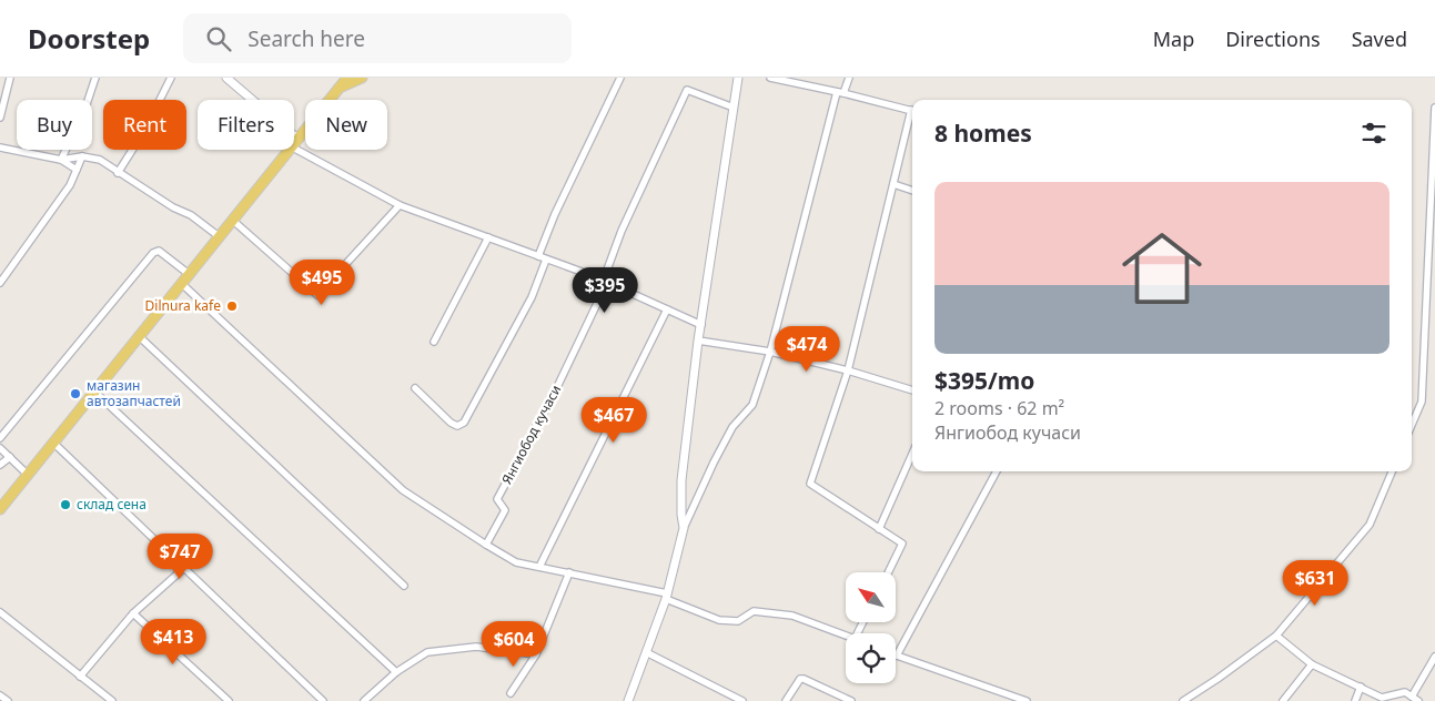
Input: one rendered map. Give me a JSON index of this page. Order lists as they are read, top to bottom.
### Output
{
  "streets": {
    "street": ["Янгиобод кучаси"]
  },
  "places": ["Dilnura kafe", "магазин автозапчастей", "склад сена"],
  "north": "top left",
  "page": {
    "header": "Doorstep",
    "search": "Search here",
    "nav": ["Map", "Directions", "Saved"],
    "chip": [
      "Buy",
      "Rent",
      "Filters",
      "New"
    ],
    "heading": "8 homes",
    "list": [
      {
        "name": "$395/mo",
        "note": "2 rooms · 62 m² · Янгиобод кучаси"
      }
    ],
    "price": [
      "$495",
      "$395",
      "$474",
      "$467",
      "$747",
      "$631",
      "$413",
      "$604"
    ]
  }
}
